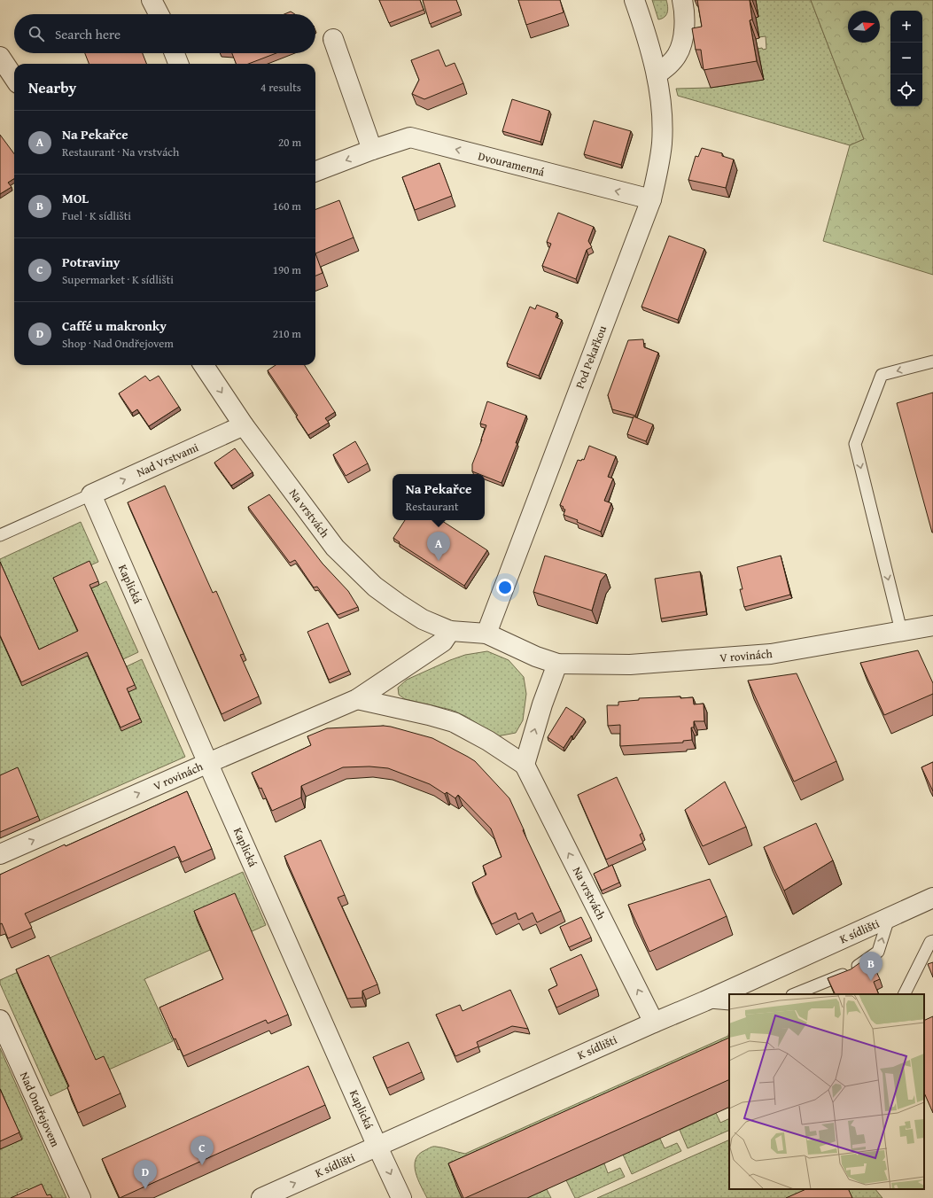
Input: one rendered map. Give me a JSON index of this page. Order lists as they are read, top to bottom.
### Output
{
  "streets": {
    "street": [
      "Dvouramenná",
      "Pod Pekařkou",
      "Nad Vrstvami",
      "Na vrstvách",
      "Kaplická",
      "V rovinách",
      "K sídlišti",
      "Nad Ondřejovem"
    ]
  },
  "crossings": [
    ["Dvouramenná", "Pod Pekařkou"],
    ["Pod Pekařkou", "V rovinách"],
    ["Nad Vrstvami", "Na vrstvách"],
    ["Nad Vrstvami", "Kaplická"],
    ["Na vrstvách", "V rovinách"],
    ["Na vrstvách", "K sídlišti"],
    ["Kaplická", "V rovinách"],
    ["Kaplická", "K sídlišti"]
  ],
  "one_way": ["Dvouramenná", "Nad Vrstvami"],
  "north": "right",
  "page": {
    "map_buttons": ["+", "−"],
    "search": "Search here",
    "heading": ["Nearby", "4 results"],
    "list": [
      {
        "mark": "A",
        "name": "Na Pekařce",
        "note": "Restaurant · Na vrstvách",
        "value": "20 m"
      },
      {
        "mark": "B",
        "name": "MOL",
        "note": "Fuel · K sídlišti",
        "value": "160 m"
      },
      {
        "mark": "C",
        "name": "Potraviny",
        "note": "Supermarket · K sídlišti",
        "value": "190 m"
      },
      {
        "mark": "D",
        "name": "Caffé u makronky",
        "note": "Shop · Nad Ondřejovem",
        "value": "210 m"
      }
    ],
    "popup": ["Na Pekařce", "Restaurant"],
    "pins": [
      "A",
      "B",
      "C",
      "D"
    ]
  }
}
